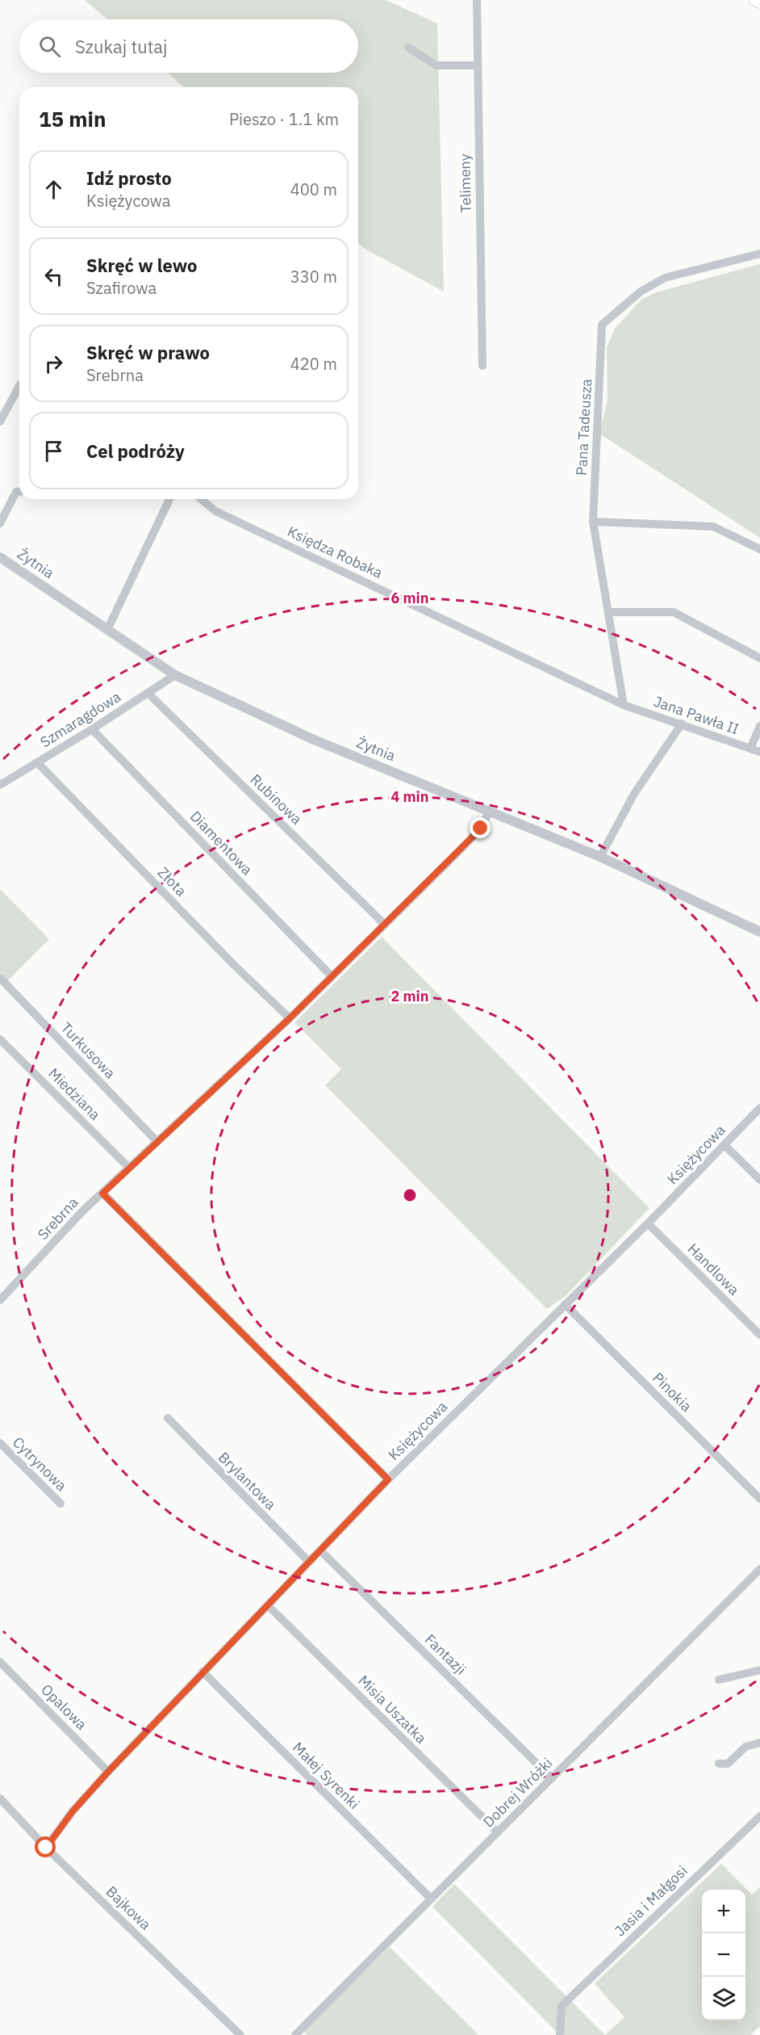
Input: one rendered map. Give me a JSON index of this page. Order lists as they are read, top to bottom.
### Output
{
  "streets": {
    "street": [
      "Telimeny",
      "Pana Tadeusza",
      "Księdza Robaka",
      "Żytnia",
      "Jana Pawła II",
      "Szmaragdowa",
      "Rubinowa",
      "Diamentowa",
      "Złota",
      "Turkusowa",
      "Miedziana",
      "Księżycowa",
      "Srebrna",
      "Handlowa",
      "Pinokia",
      "Cytrynowa",
      "Brylantowa",
      "Fantazji",
      "Opalowa",
      "Misia Uszatka",
      "Małej Syrenki",
      "Dobrej Wróżki",
      "Jasia i Małgosi",
      "Bajkowa"
    ]
  },
  "crossings": [
    ["Pana Tadeusza", "Księdza Robaka"],
    ["Pana Tadeusza", "Jana Pawła II"],
    ["Księdza Robaka", "Jana Pawła II"],
    ["Żytnia", "Szmaragdowa"],
    ["Żytnia", "Srebrna"],
    ["Szmaragdowa", "Rubinowa"],
    ["Szmaragdowa", "Diamentowa"],
    ["Szmaragdowa", "Złota"],
    ["Rubinowa", "Srebrna"],
    ["Diamentowa", "Srebrna"],
    ["Złota", "Srebrna"],
    ["Turkusowa", "Srebrna"],
    ["Miedziana", "Srebrna"],
    ["Księżycowa", "Handlowa"],
    ["Księżycowa", "Pinokia"],
    ["Księżycowa", "Brylantowa"],
    ["Księżycowa", "Fantazji"],
    ["Księżycowa", "Opalowa"],
    ["Księżycowa", "Misia Uszatka"],
    ["Księżycowa", "Małej Syrenki"],
    ["Księżycowa", "Bajkowa"],
    ["Fantazji", "Dobrej Wróżki"],
    ["Misia Uszatka", "Dobrej Wróżki"],
    ["Małej Syrenki", "Dobrej Wróżki"]
  ],
  "page": {
    "search": "Szukaj tutaj",
    "heading": ["15 min", "Pieszo · 1.1 km"],
    "list": [
      ["Idź prosto", "Księżycowa", "400 m"],
      ["Skręć w lewo", "Szafirowa", "330 m"],
      ["Skręć w prawo", "Srebrna", "420 m"],
      "Cel podróży"
    ],
    "map_buttons": ["+", "−"]
  },
  "rings": ["6 min", "4 min", "2 min"]
}
